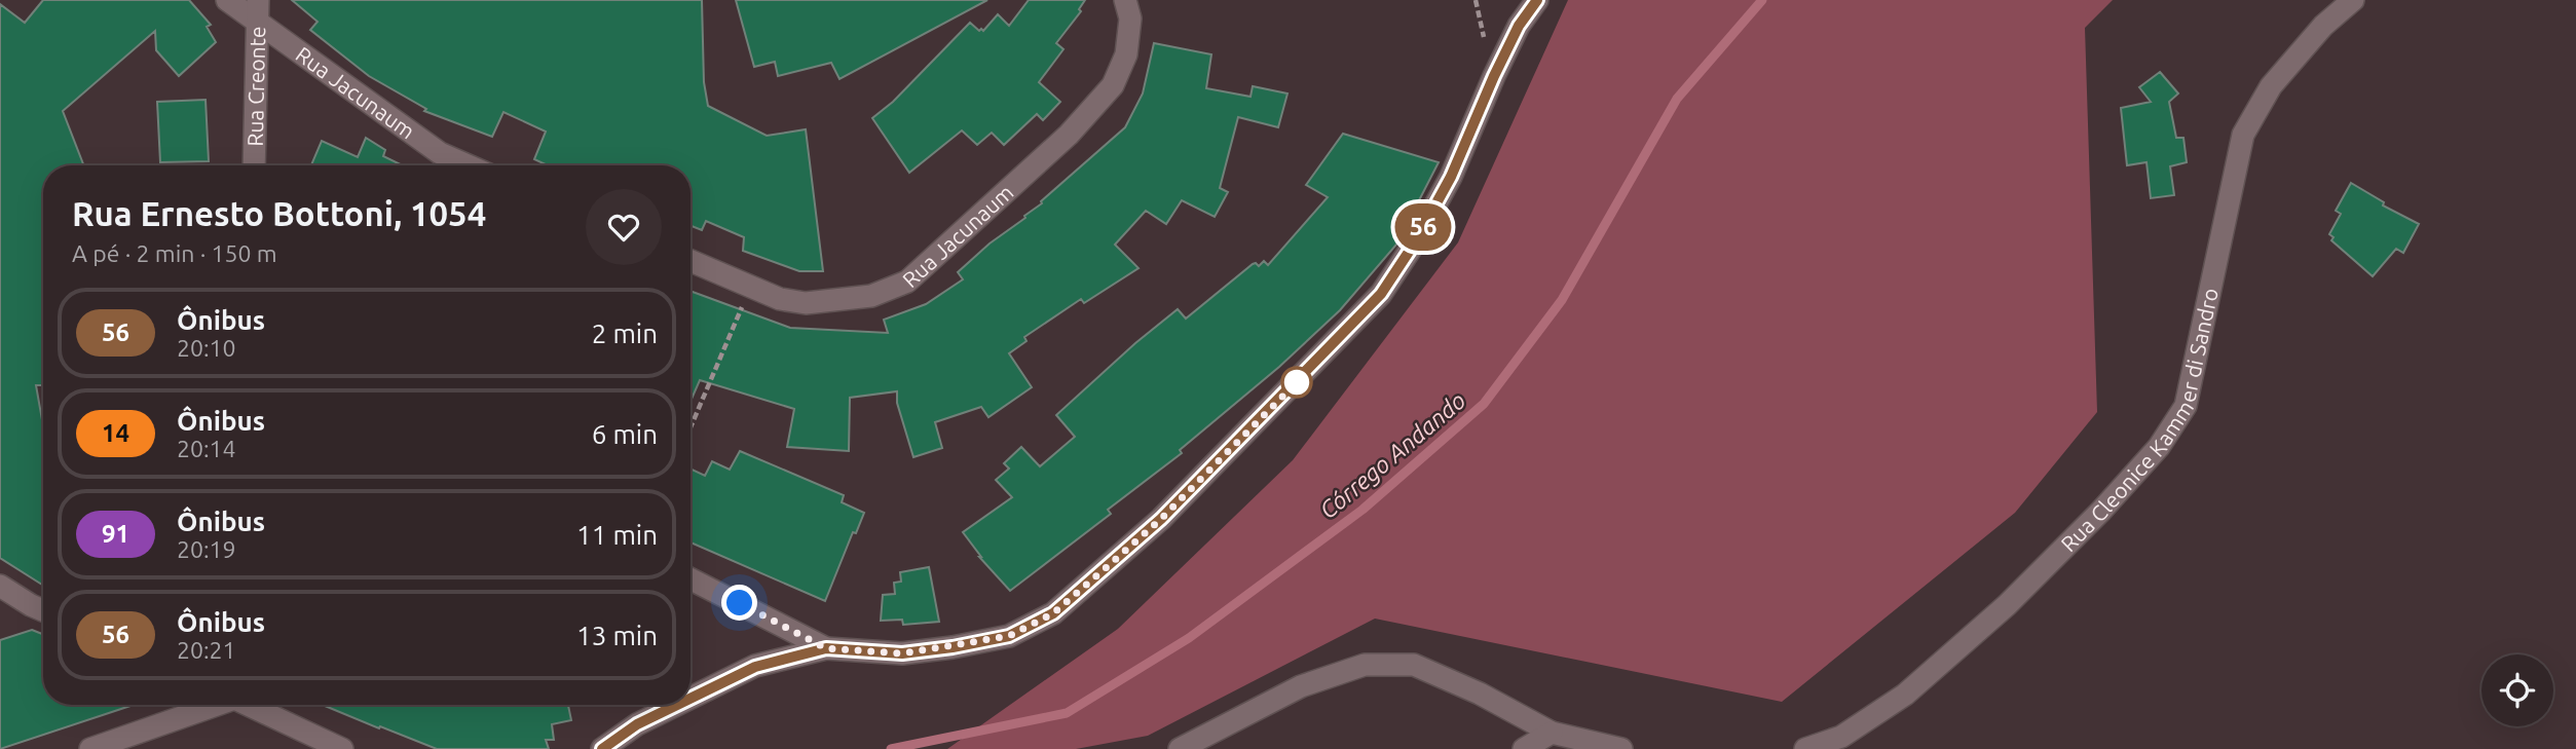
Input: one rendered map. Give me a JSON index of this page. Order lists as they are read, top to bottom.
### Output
{
  "streets": {
    "street": ["Rua Creonte", "Rua Jacunaum", "Rua Cleonice Kammer di Sandro"]
  },
  "crossings": [
    ["Rua Creonte", "Rua Jacunaum"]
  ],
  "water": ["Córrego Andando"],
  "lines": ["bus line 56"],
  "page": {
    "on_map": "56",
    "heading": ["Rua Ernesto Bottoni, 1054", "A pé · 2 min · 150 m"],
    "list": [
      {
        "mark": "56",
        "name": "Ônibus",
        "note": "20:10",
        "value": "2 min"
      },
      {
        "mark": "14",
        "name": "Ônibus",
        "note": "20:14",
        "value": "6 min"
      },
      {
        "mark": "91",
        "name": "Ônibus",
        "note": "20:19",
        "value": "11 min"
      },
      {
        "mark": "56",
        "name": "Ônibus",
        "note": "20:21",
        "value": "13 min"
      }
    ]
  }
}
